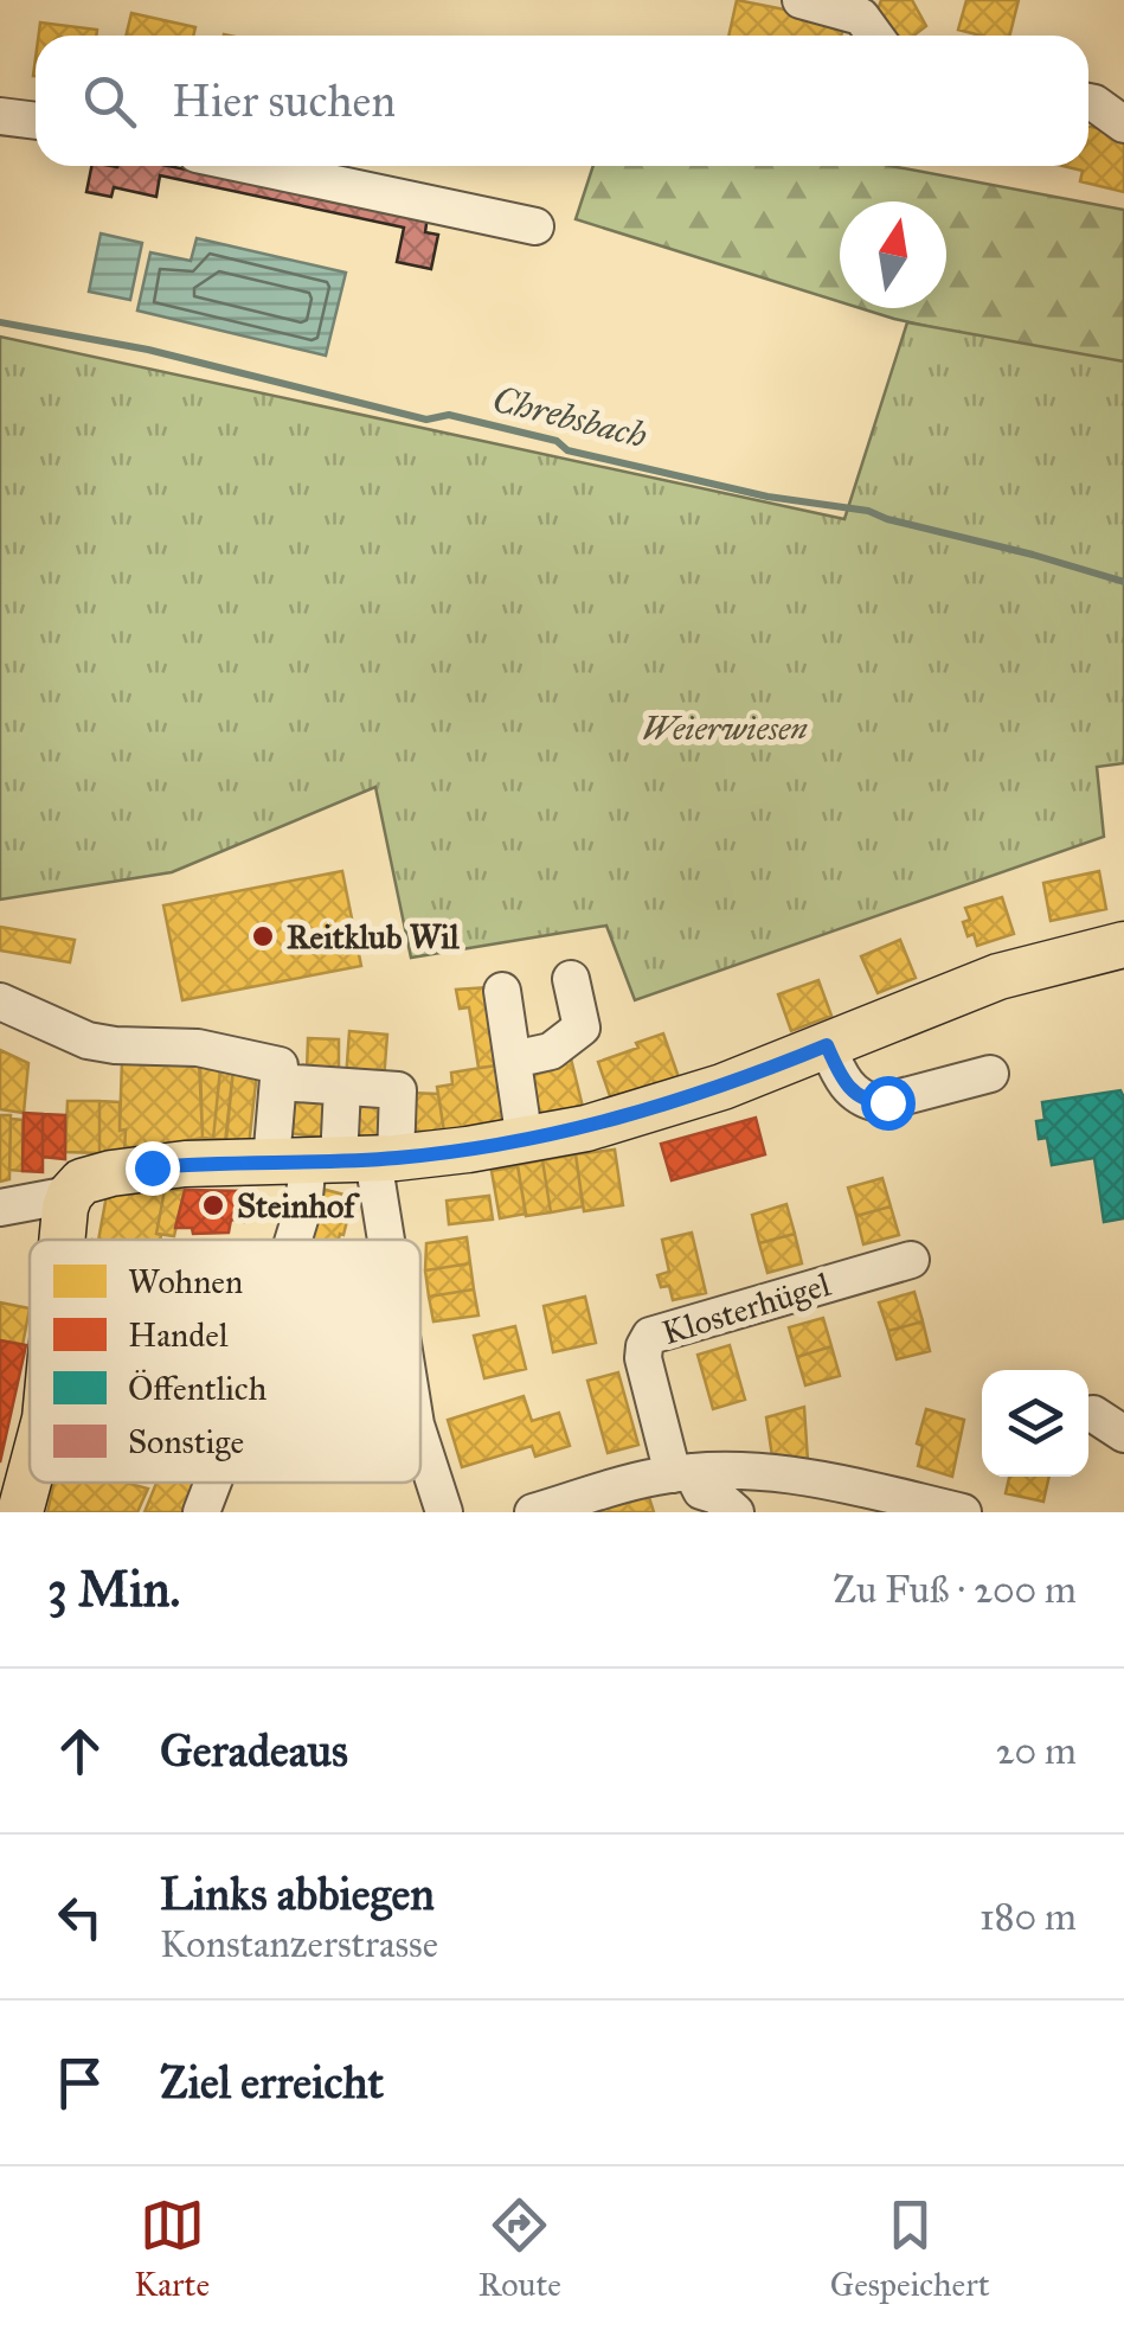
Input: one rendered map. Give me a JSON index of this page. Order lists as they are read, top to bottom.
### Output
{
  "streets": {
    "street": ["Klosterhügel"]
  },
  "water": ["Chrebsbach"],
  "parks": ["Weierwiesen"],
  "places": ["Reitklub Wil", "Steinhof"],
  "legend": [
    "Wohnen",
    "Handel",
    "Öffentlich",
    "Sonstige"
  ],
  "north": "top",
  "page": {
    "search": "Hier suchen",
    "heading": ["3 Min.", "Zu Fuß · 200 m"],
    "list": [
      ["Geradeaus", "20 m"],
      ["Links abbiegen", "Konstanzerstrasse", "180 m"],
      "Ziel erreicht"
    ],
    "nav": ["Karte", "Route", "Gespeichert"]
  }
}
